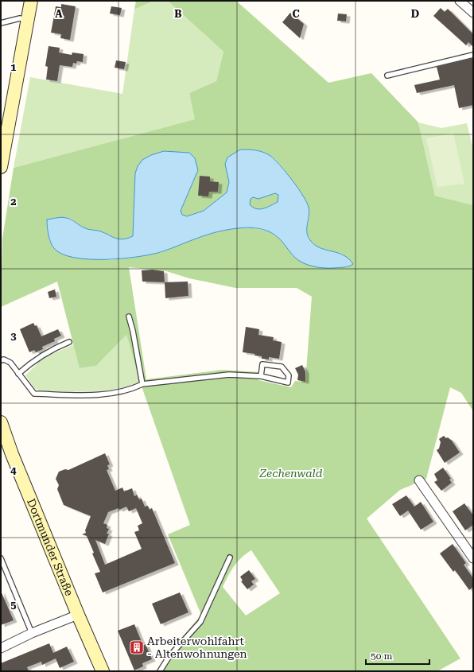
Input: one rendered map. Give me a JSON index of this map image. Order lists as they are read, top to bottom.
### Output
{
  "streets": {
    "main road": ["Dortmunder Straße"]
  },
  "parks": ["Zechenwald"],
  "places": {
    "building": ["Arbeiterwohlfahrt - Altenwohnungen"]
  },
  "scale_bar": "50 m",
  "grid": {
    "columns": [
      "A",
      "B",
      "C",
      "D"
    ],
    "rows": [
      "1",
      "2",
      "3",
      "4",
      "5"
    ]
  }
}
